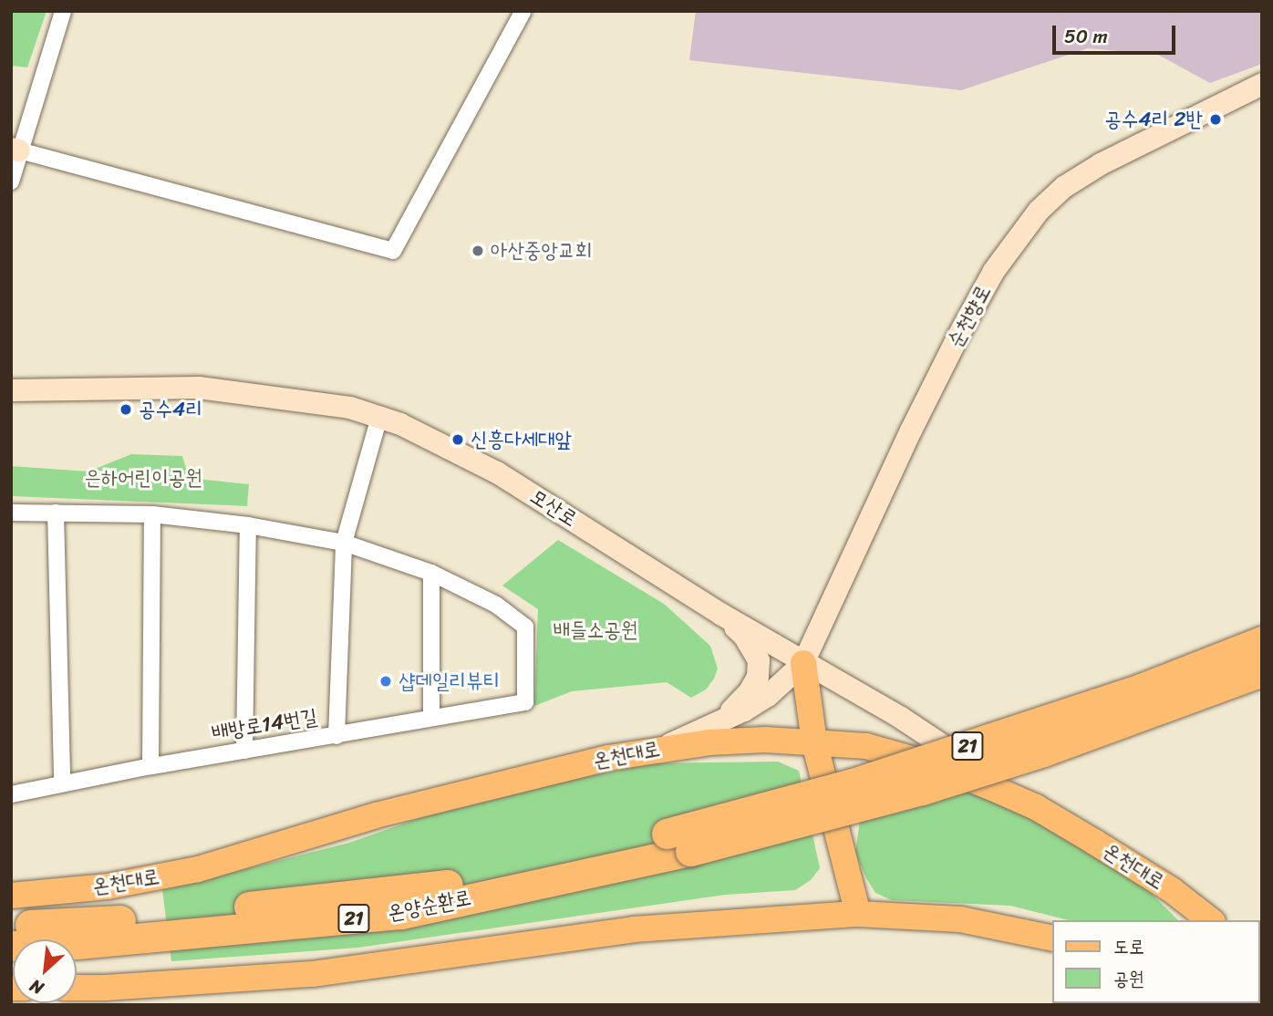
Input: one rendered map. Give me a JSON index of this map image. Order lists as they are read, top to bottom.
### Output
{
  "streets": {
    "highway": ["21", "온양순환로"],
    "main road": ["온천대로"],
    "street": ["순천향로", "모산로", "배방로14번길"]
  },
  "crossings": [
    ["순천향로", "모산로"],
    ["모산로", "온천대로"],
    ["21", "온양순환로"]
  ],
  "parks": ["은하어린이공원", "배들소공원"],
  "places": [
    "공수4리 2반",
    "아산중앙교회",
    "공수4리",
    "신흥다세대앞",
    "샵데일리뷰티"
  ],
  "legend": ["도로", "공원"],
  "scale_bar": "50 m",
  "north": "bottom left"
}
